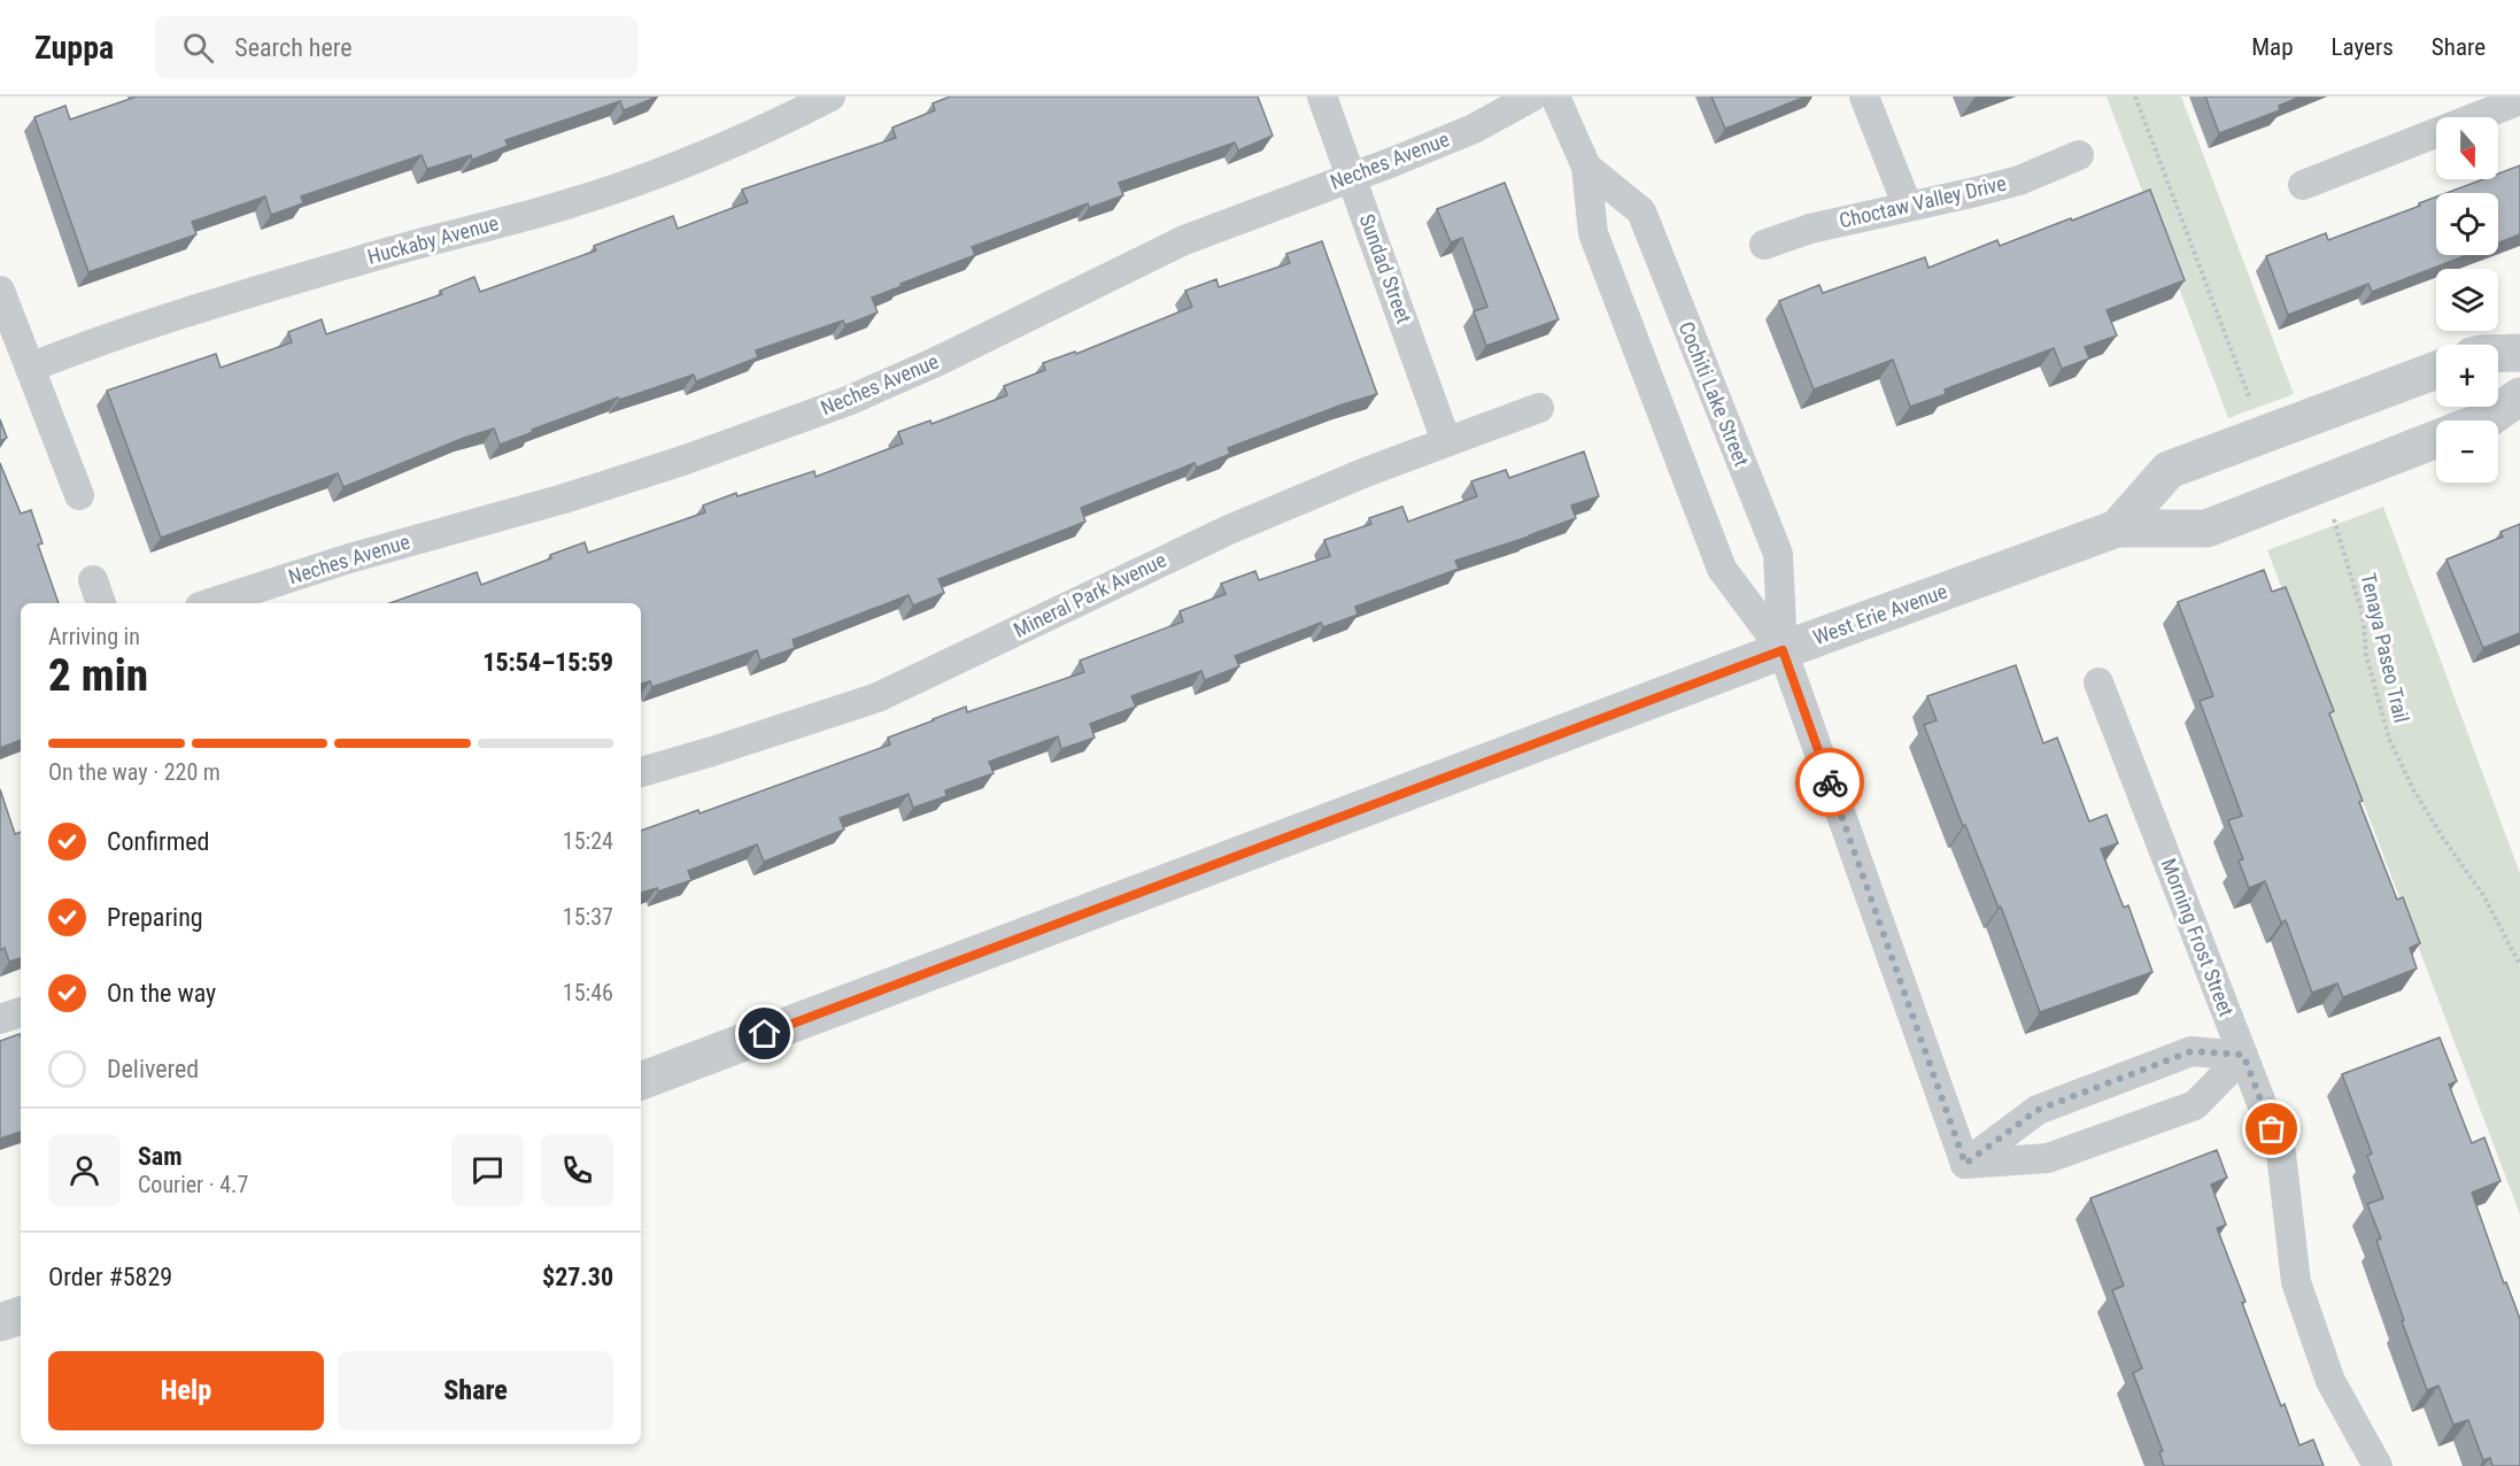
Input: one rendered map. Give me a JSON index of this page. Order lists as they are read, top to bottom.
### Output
{
  "streets": {
    "street": [
      "Neches Avenue",
      "Choctaw Valley Drive",
      "Huckaby Avenue",
      "Sundad Street",
      "Cochiti Lake Street",
      "Mineral Park Avenue",
      "West Erie Avenue",
      "Morning Frost Street"
    ],
    "path": ["Tenaya Paseo Trail"]
  },
  "crossings": [
    ["Neches Avenue", "Sundad Street"],
    ["Sundad Street", "Mineral Park Avenue"],
    ["Cochiti Lake Street", "West Erie Avenue"]
  ],
  "north": "bottom",
  "page": {
    "header": "Zuppa",
    "search": "Search here",
    "nav": ["Map", "Layers", "Share"],
    "map_buttons": ["+", "−"],
    "heading": ["2 min", "Arriving in", "15:54–15:59"],
    "panel": [
      "Sam",
      "Courier · 4.7",
      "Order #5829",
      "$27.30"
    ],
    "bar": "On the way · 220 m",
    "list": [
      ["Confirmed", "15:24"],
      ["Preparing", "15:37"],
      ["On the way", "15:46"],
      "Delivered"
    ],
    "buttons": ["Help", "Share"]
  }
}
